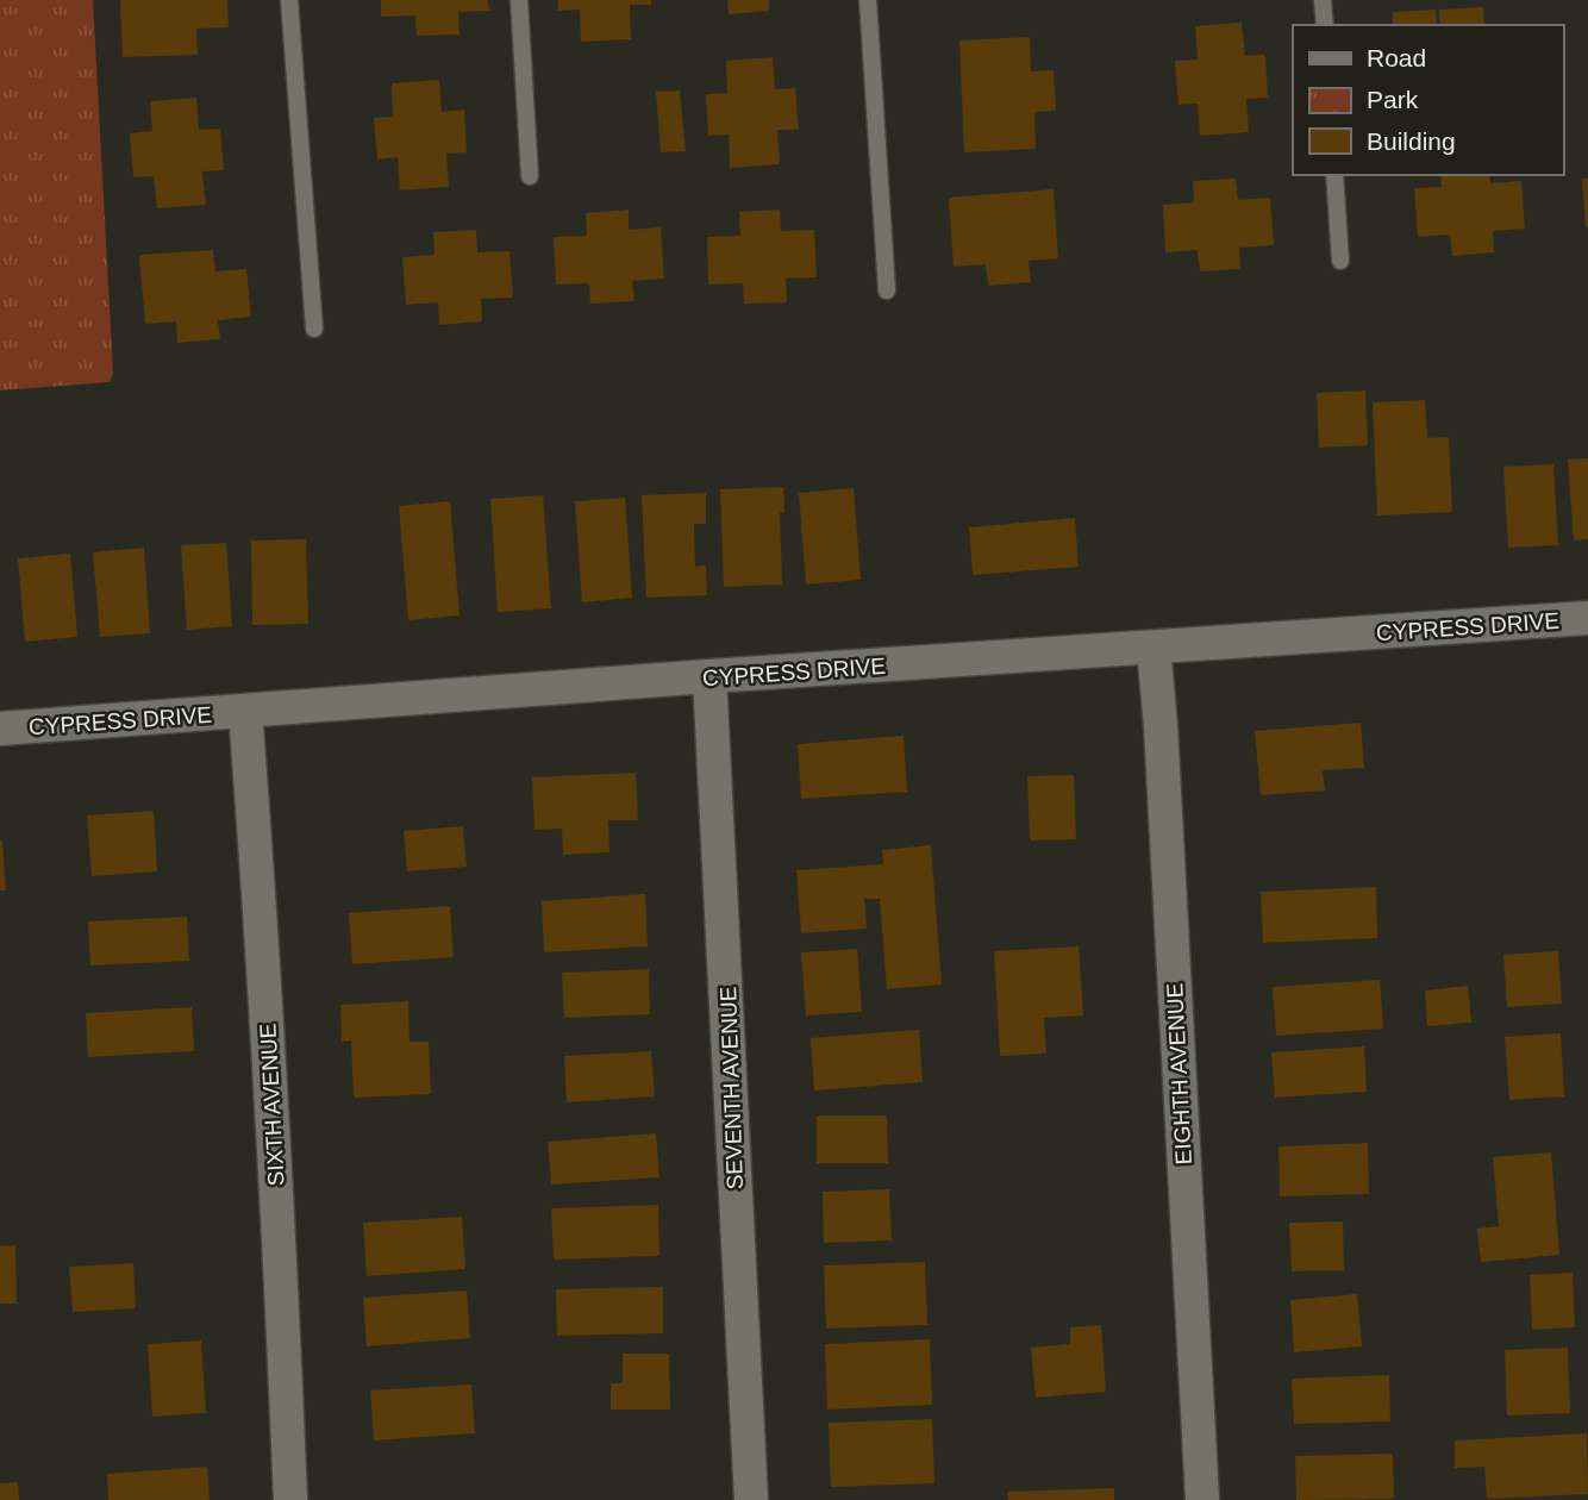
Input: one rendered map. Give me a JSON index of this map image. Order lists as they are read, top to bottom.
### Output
{
  "streets": {
    "street": [
      "CYPRESS DRIVE",
      "EIGHTH AVENUE",
      "SEVENTH AVENUE",
      "SIXTH AVENUE"
    ]
  },
  "crossings": [
    ["CYPRESS DRIVE", "EIGHTH AVENUE"],
    ["CYPRESS DRIVE", "SEVENTH AVENUE"],
    ["CYPRESS DRIVE", "SIXTH AVENUE"]
  ],
  "legend": ["Road", "Park", "Building"]
}
